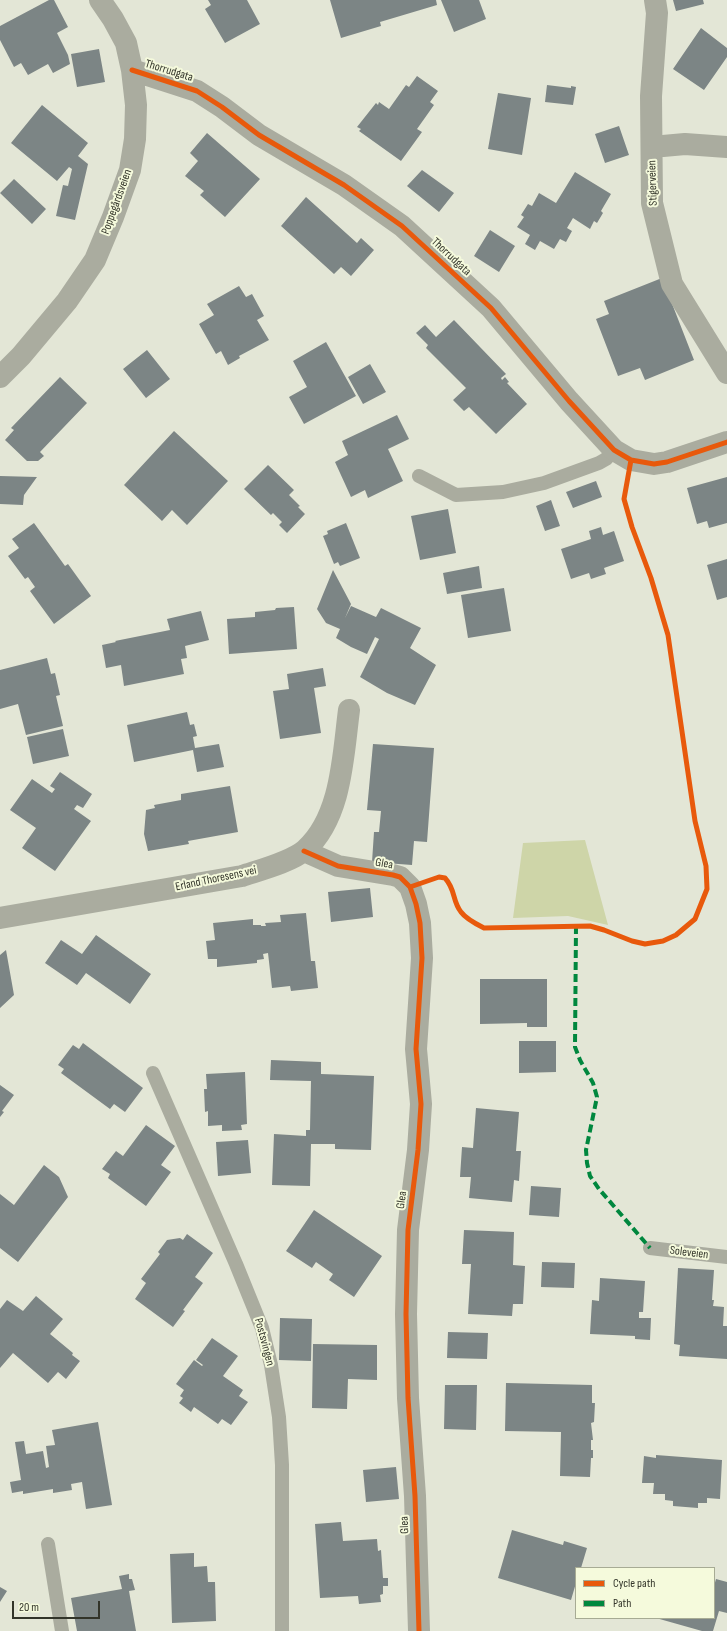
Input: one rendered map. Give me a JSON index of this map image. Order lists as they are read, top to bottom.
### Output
{
  "streets": {
    "street": [
      "Thorrudgata",
      "Stigerveien",
      "Poppegårdsveien",
      "Glea",
      "Erland Thoresens vei"
    ],
    "lane": ["Soleveien", "Postsvingen"]
  },
  "crossings": [
    ["Thorrudgata", "Poppegårdsveien"],
    ["Glea", "Erland Thoresens vei"]
  ],
  "legend": ["Cycle path", "Path"],
  "scale_bar": "20 m"
}
